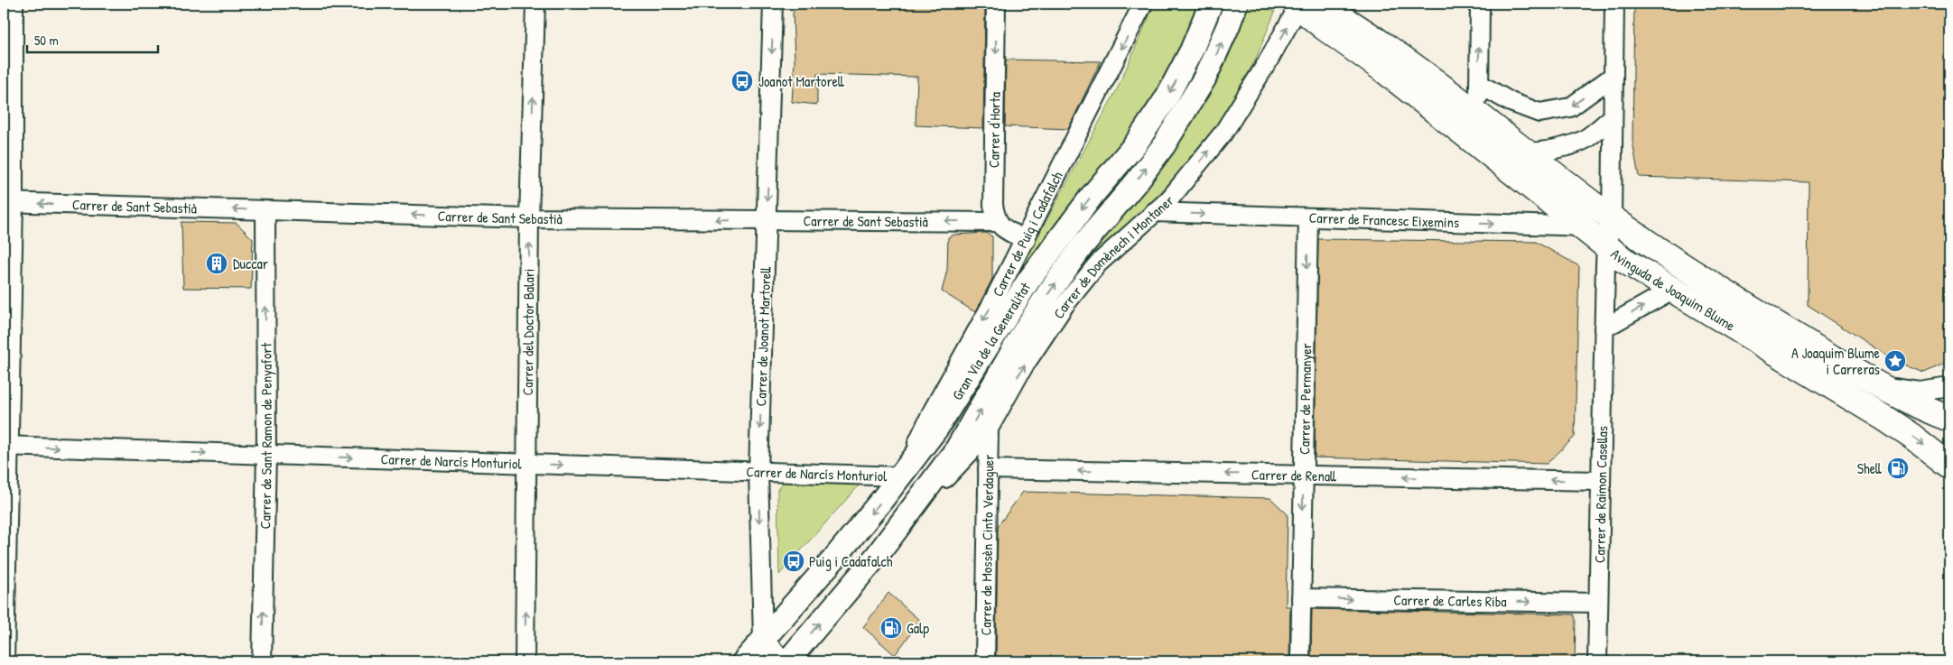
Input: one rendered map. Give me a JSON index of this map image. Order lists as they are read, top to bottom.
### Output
{
  "streets": {
    "main road": ["Avinguda de Joaquim Blume"],
    "street": [
      "Carrer d'Horta",
      "Carrer de Sant Sebastià",
      "Carrer de Francesc Eixemins",
      "Carrer de Puig i Cadafalch",
      "Carrer de Domènech i Montaner",
      "Carrer del Doctor Balari",
      "Carrer de Joanot Martorell",
      "Gran Via de la Generalitat",
      "Carrer de Permanyer",
      "Carrer de Sant Ramon de Penyafort",
      "Carrer de Narcís Monturiol",
      "Carrer de Renall",
      "Carrer de Raimon Casellas",
      "Carrer de Mossèn Cinto Verdaguer",
      "Carrer de Carles Riba"
    ]
  },
  "crossings": [
    ["Carrer d'Horta", "Carrer de Sant Sebastià"],
    ["Carrer de Sant Sebastià", "Carrer del Doctor Balari"],
    ["Carrer de Sant Sebastià", "Carrer de Joanot Martorell"],
    ["Carrer de Sant Sebastià", "Carrer de Sant Ramon de Penyafort"],
    ["Carrer de Francesc Eixemins", "Carrer de Domènech i Montaner"],
    ["Carrer de Francesc Eixemins", "Avinguda de Joaquim Blume"],
    ["Carrer de Francesc Eixemins", "Carrer de Permanyer"],
    ["Carrer de Francesc Eixemins", "Carrer de Raimon Casellas"],
    ["Carrer de Puig i Cadafalch", "Gran Via de la Generalitat"],
    ["Carrer de Puig i Cadafalch", "Carrer de Narcís Monturiol"],
    ["Carrer de Domènech i Montaner", "Avinguda de Joaquim Blume"],
    ["Carrer de Domènech i Montaner", "Gran Via de la Generalitat"],
    ["Carrer de Domènech i Montaner", "Carrer de Mossèn Cinto Verdaguer"],
    ["Avinguda de Joaquim Blume", "Carrer de Raimon Casellas"],
    ["Carrer del Doctor Balari", "Carrer de Narcís Monturiol"],
    ["Carrer de Joanot Martorell", "Gran Via de la Generalitat"],
    ["Carrer de Joanot Martorell", "Carrer de Narcís Monturiol"],
    ["Gran Via de la Generalitat", "Carrer de Narcís Monturiol"],
    ["Carrer de Permanyer", "Carrer de Renall"],
    ["Carrer de Permanyer", "Carrer de Carles Riba"],
    ["Carrer de Sant Ramon de Penyafort", "Carrer de Narcís Monturiol"],
    ["Carrer de Renall", "Carrer de Raimon Casellas"],
    ["Carrer de Renall", "Carrer de Mossèn Cinto Verdaguer"],
    ["Carrer de Raimon Casellas", "Carrer de Carles Riba"]
  ],
  "one_way": [
    "Carrer d'Horta",
    "Carrer de Sant Sebastià",
    "Carrer de Francesc Eixemins",
    "Carrer de Puig i Cadafalch",
    "Carrer de Domènech i Montaner",
    "Carrer del Doctor Balari",
    "Carrer de Joanot Martorell",
    "Carrer de Permanyer",
    "Carrer de Sant Ramon de Penyafort",
    "Carrer de Narcís Monturiol",
    "Carrer de Renall",
    "Carrer de Carles Riba"
  ],
  "places": {
    "bus stop": ["Joanot Martorell", "Puig i Cadafalch"],
    "building": ["Duccar"],
    "place": ["A Joaquim Blume i Carreras"],
    "fuel station": ["Shell", "Galp"]
  },
  "scale_bar": "50 m"
}
